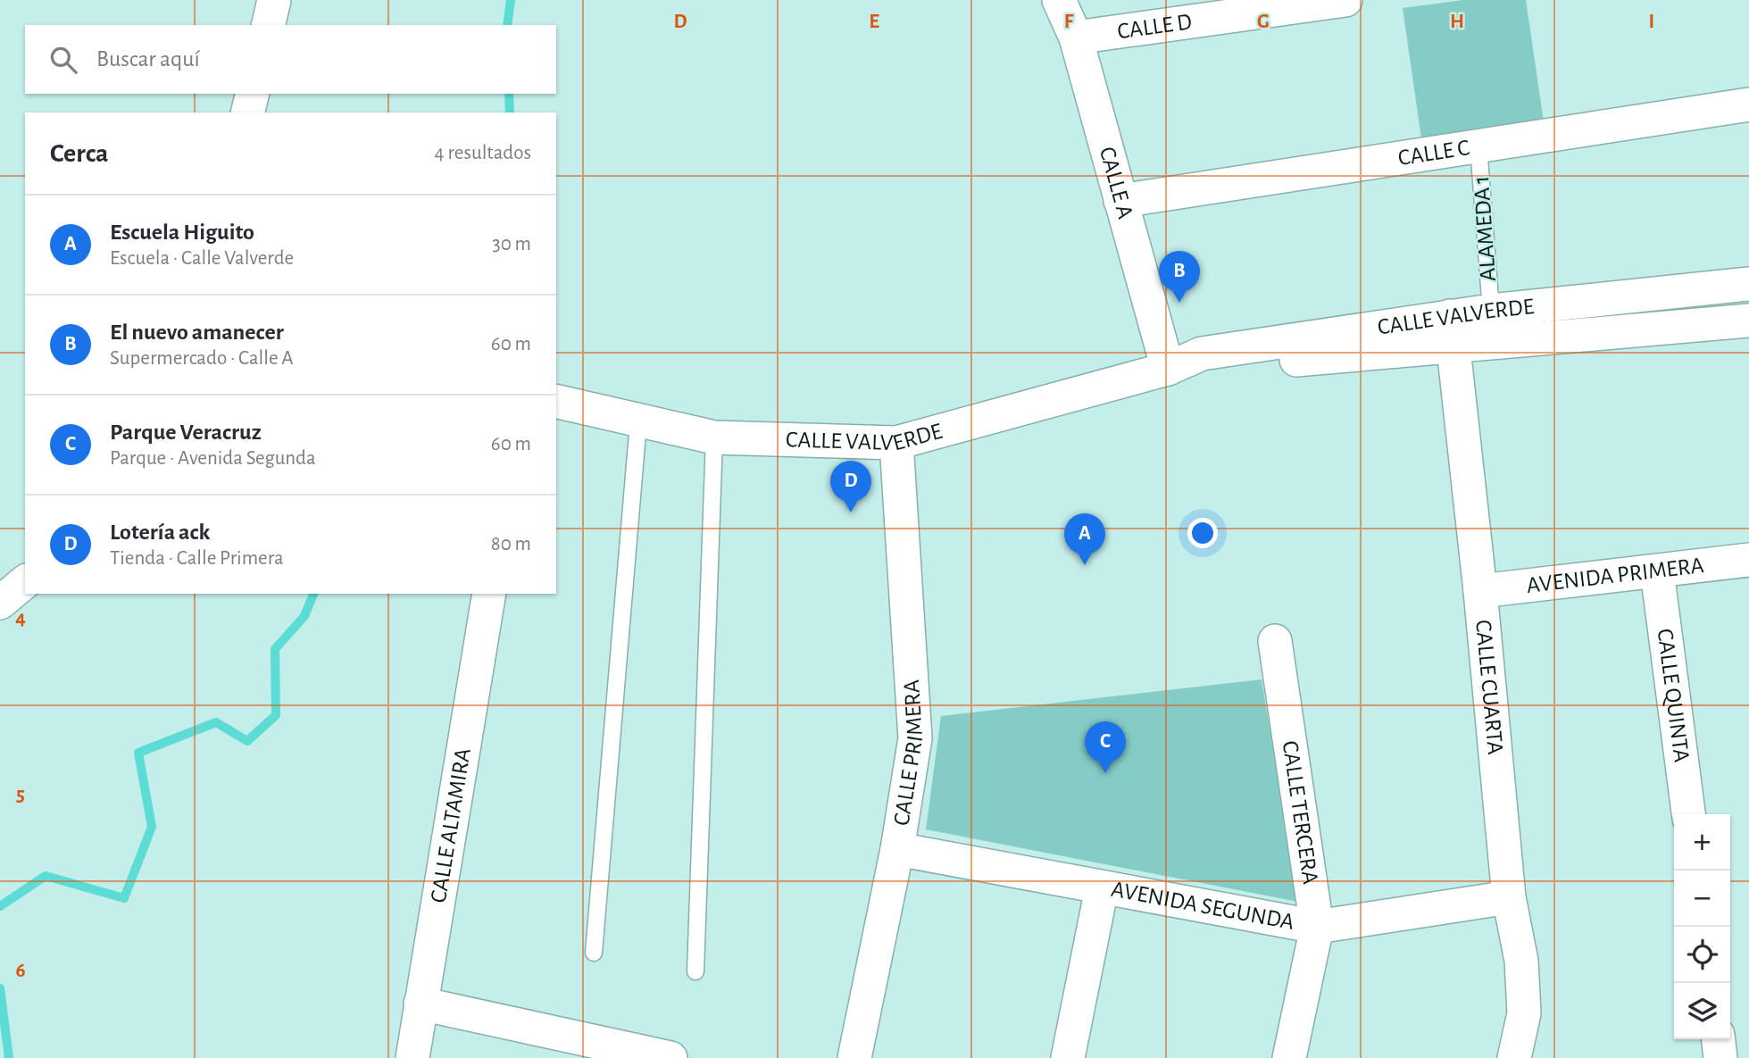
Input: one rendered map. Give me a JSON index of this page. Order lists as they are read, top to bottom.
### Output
{
  "streets": {
    "street": [
      "CALLE D",
      "CALLE C",
      "CALLE A",
      "CALLE VALVERDE",
      "AVENIDA PRIMERA",
      "CALLE CUARTA",
      "CALLE QUINTA",
      "CALLE PRIMERA",
      "CALLE TERCERA",
      "CALLE ALTAMIRA",
      "AVENIDA SEGUNDA"
    ],
    "lane": ["ALAMEDA 1"]
  },
  "crossings": [
    ["CALLE D", "CALLE A"],
    ["CALLE C", "CALLE A"],
    ["CALLE C", "ALAMEDA 1"],
    ["CALLE A", "CALLE VALVERDE"],
    ["ALAMEDA 1", "CALLE VALVERDE"],
    ["CALLE VALVERDE", "CALLE CUARTA"],
    ["CALLE VALVERDE", "CALLE PRIMERA"],
    ["AVENIDA PRIMERA", "CALLE CUARTA"],
    ["AVENIDA PRIMERA", "CALLE QUINTA"],
    ["CALLE CUARTA", "AVENIDA SEGUNDA"],
    ["CALLE PRIMERA", "AVENIDA SEGUNDA"],
    ["CALLE TERCERA", "AVENIDA SEGUNDA"]
  ],
  "page": {
    "search": "Buscar aquí",
    "heading": ["Cerca", "4 resultados"],
    "list": [
      {
        "mark": "A",
        "name": "Escuela Higuito",
        "note": "Escuela · Calle Valverde",
        "value": "30 m"
      },
      {
        "mark": "B",
        "name": "El nuevo amanecer",
        "note": "Supermercado · Calle A",
        "value": "60 m"
      },
      {
        "mark": "C",
        "name": "Parque Veracruz",
        "note": "Parque · Avenida Segunda",
        "value": "60 m"
      },
      {
        "mark": "D",
        "name": "Lotería ack",
        "note": "Tienda · Calle Primera",
        "value": "80 m"
      }
    ],
    "pins": [
      "B",
      "D",
      "A",
      "C"
    ],
    "map_buttons": ["+", "−"]
  },
  "grid": {
    "columns": [
      "D",
      "E",
      "F",
      "G",
      "H",
      "I"
    ],
    "rows": ["4", "5", "6"]
  }
}
